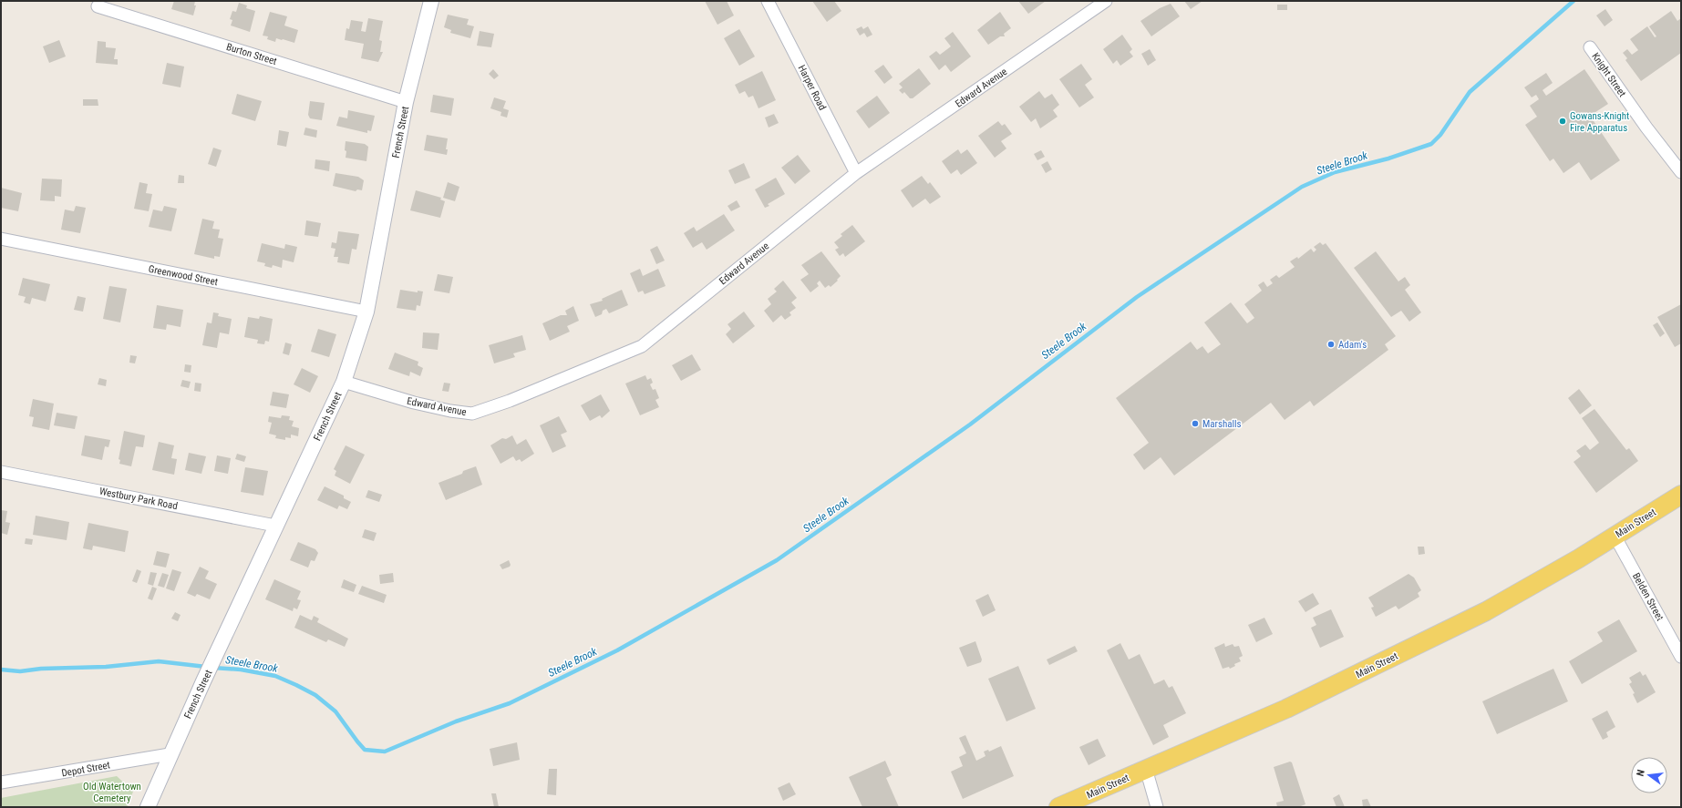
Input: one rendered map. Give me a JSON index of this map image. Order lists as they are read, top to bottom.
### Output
{
  "streets": {
    "main road": ["Main Street"],
    "street": [
      "Burton Street",
      "Knight Street",
      "Harper Road",
      "Edward Avenue",
      "French Street",
      "Greenwood Street",
      "Westbury Park Road",
      "Belden Street",
      "Depot Street"
    ]
  },
  "crossings": [
    ["Burton Street", "French Street"],
    ["Harper Road", "Edward Avenue"],
    ["Edward Avenue", "French Street"],
    ["French Street", "Greenwood Street"],
    ["French Street", "Westbury Park Road"],
    ["French Street", "Depot Street"],
    ["Main Street", "Belden Street"]
  ],
  "water": ["Steele Brook"],
  "parks": ["Old Watertown Cemetery"],
  "places": ["Gowans-Knight Fire Apparatus", "Adam's", "Marshalls"],
  "north": "left"
}
